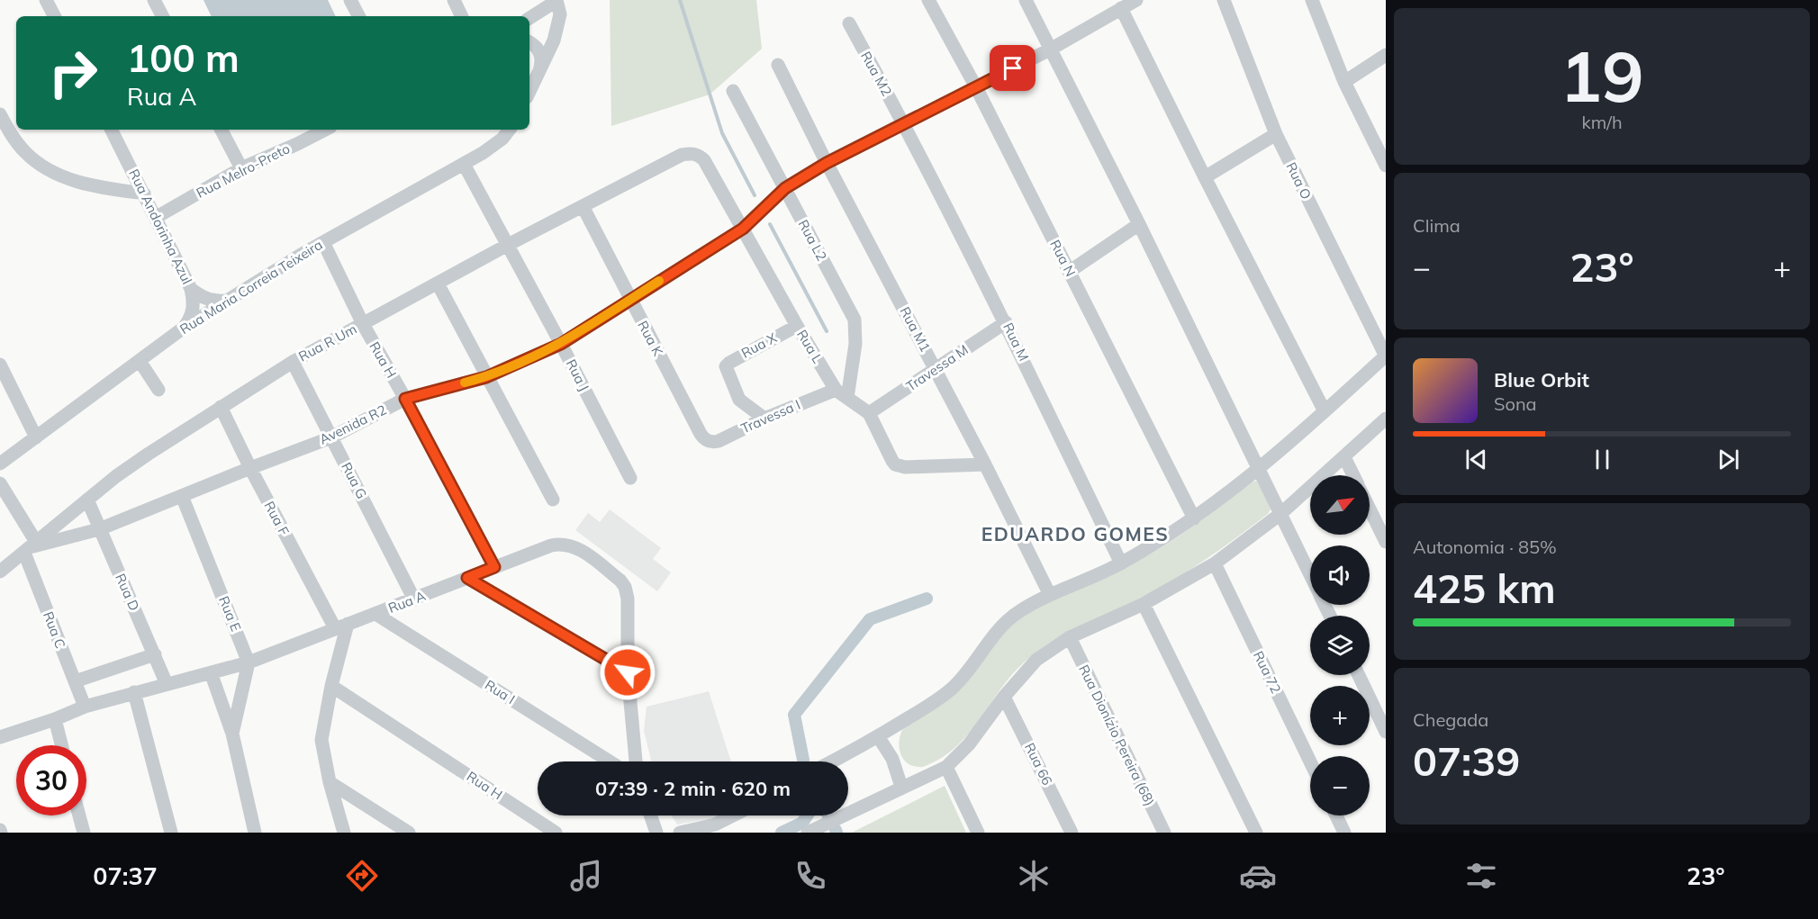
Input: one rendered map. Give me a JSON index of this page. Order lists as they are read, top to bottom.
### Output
{
  "streets": {
    "street": [
      "Rua M2",
      "Rua Melro-Preto",
      "Rua O",
      "Rua Andorinha Azul",
      "Rua L2",
      "Rua N",
      "Rua Maria Correia Teixeira",
      "Rua M1",
      "Rua K",
      "Rua M",
      "Rua R Um",
      "Rua X",
      "Rua L",
      "Rua H",
      "Travessa M",
      "Rua J",
      "Travessa I",
      "Avenida R2",
      "Rua G",
      "Rua F",
      "Rua D",
      "Rua A",
      "Rua E",
      "Rua C",
      "Rua 72",
      "Rua I",
      "Rua Dionízio Pereira (68)",
      "Rua 66"
    ]
  },
  "crossings": [
    ["Rua M2", "Rua M"],
    ["Rua M2", "Avenida R2"],
    ["Rua Melro-Preto", "Rua Andorinha Azul"],
    ["Rua Andorinha Azul", "Rua Maria Correia Teixeira"],
    ["Rua L2", "Rua L"],
    ["Rua L2", "Avenida R2"],
    ["Rua N", "Avenida R2"],
    ["Rua Maria Correia Teixeira", "Rua H"],
    ["Rua Maria Correia Teixeira", "Rua J"],
    ["Rua M1", "Rua L"],
    ["Rua M1", "Travessa M"],
    ["Rua M1", "Avenida R2"],
    ["Rua K", "Rua R Um"],
    ["Rua K", "Travessa I"],
    ["Rua K", "Avenida R2"],
    ["Rua M", "Travessa M"],
    ["Rua M", "Avenida R2"],
    ["Rua R Um", "Rua L"],
    ["Rua R Um", "Rua H"],
    ["Rua R Um", "Rua J"],
    ["Rua R Um", "Avenida R2"],
    ["Rua R Um", "Rua G"],
    ["Rua R Um", "Rua F"],
    ["Rua R Um", "Rua D"],
    ["Rua R Um", "Rua C"],
    ["Rua X", "Rua L"],
    ["Rua X", "Travessa I"],
    ["Rua L", "Travessa M"],
    ["Rua L", "Travessa I"],
    ["Rua L", "Avenida R2"],
    ["Rua H", "Avenida R2"],
    ["Rua H", "Rua A"],
    ["Rua J", "Avenida R2"],
    ["Avenida R2", "Rua G"],
    ["Avenida R2", "Rua F"],
    ["Avenida R2", "Rua D"],
    ["Avenida R2", "Rua E"],
    ["Avenida R2", "Rua C"],
    ["Rua G", "Rua A"],
    ["Rua F", "Rua A"],
    ["Rua D", "Rua A"],
    ["Rua A", "Rua E"],
    ["Rua A", "Rua C"],
    ["Rua A", "Rua I"]
  ],
  "districts": ["EDUARDO GOMES"],
  "north": "top right",
  "page": {
    "tile": [
      ["19", "km/h"],
      "Clima",
      ["Autonomia · 85%", "425 km"],
      ["Chegada", "07:39"]
    ],
    "turn": ["100 m", "Rua A"],
    "heat": ["−", "23°", "+"],
    "song": ["Blue Orbit", "Sona"],
    "map_buttons": ["+", "−"],
    "limit": "30",
    "trip": "07:39 · 2 min · 620 m",
    "tabs": ["07:37", "23°"]
  }
}
